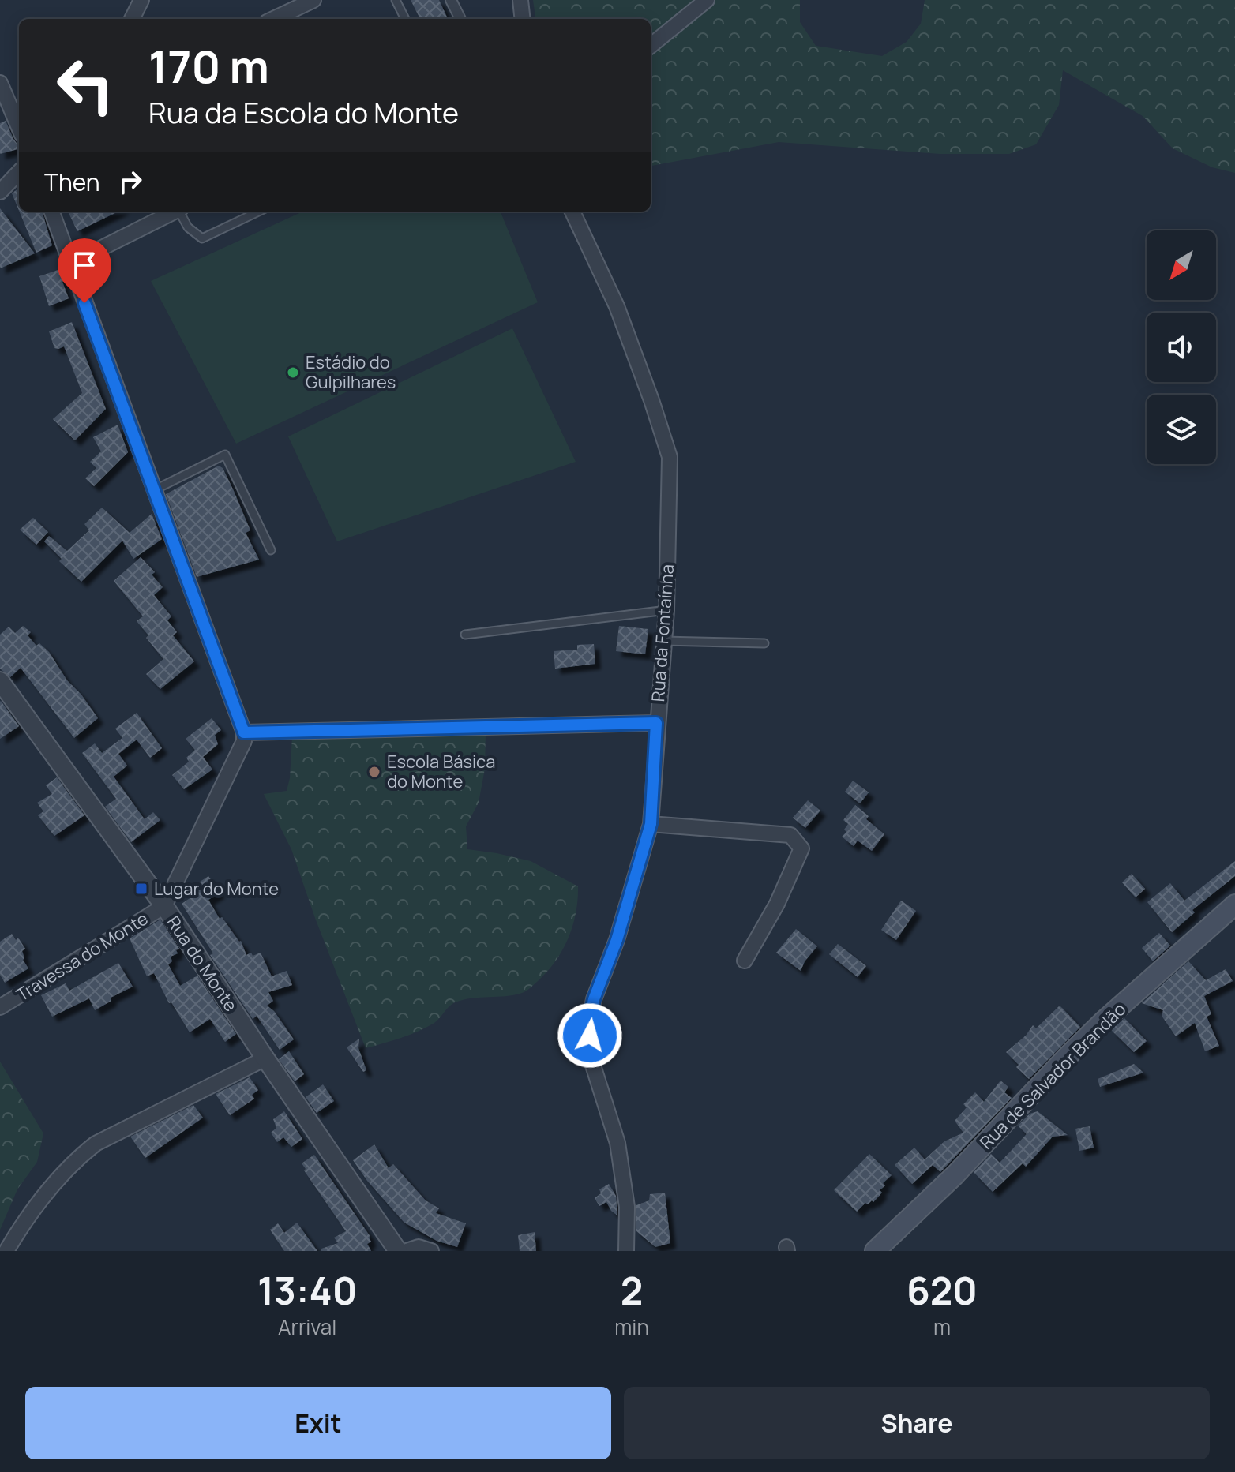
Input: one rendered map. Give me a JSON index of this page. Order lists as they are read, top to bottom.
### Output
{
  "streets": {
    "main road": ["Rua de Salvador Brandão"],
    "street": ["Rua da Fontaínha", "Travessa do Monte", "Rua do Monte"]
  },
  "crossings": [
    ["Travessa do Monte", "Rua do Monte"]
  ],
  "places": {
    "other": ["Estádio do Gulpilhares", "Escola Básica do Monte"],
    "transit": ["Lugar do Monte"]
  },
  "north": "bottom left",
  "page": {
    "turn": ["170 m", "Rua da Escola do Monte"],
    "then": "Then",
    "eta": [
      "13:40",
      "Arrival",
      "2",
      "min",
      "620",
      "m"
    ],
    "buttons": ["Exit", "Share"]
  }
}
